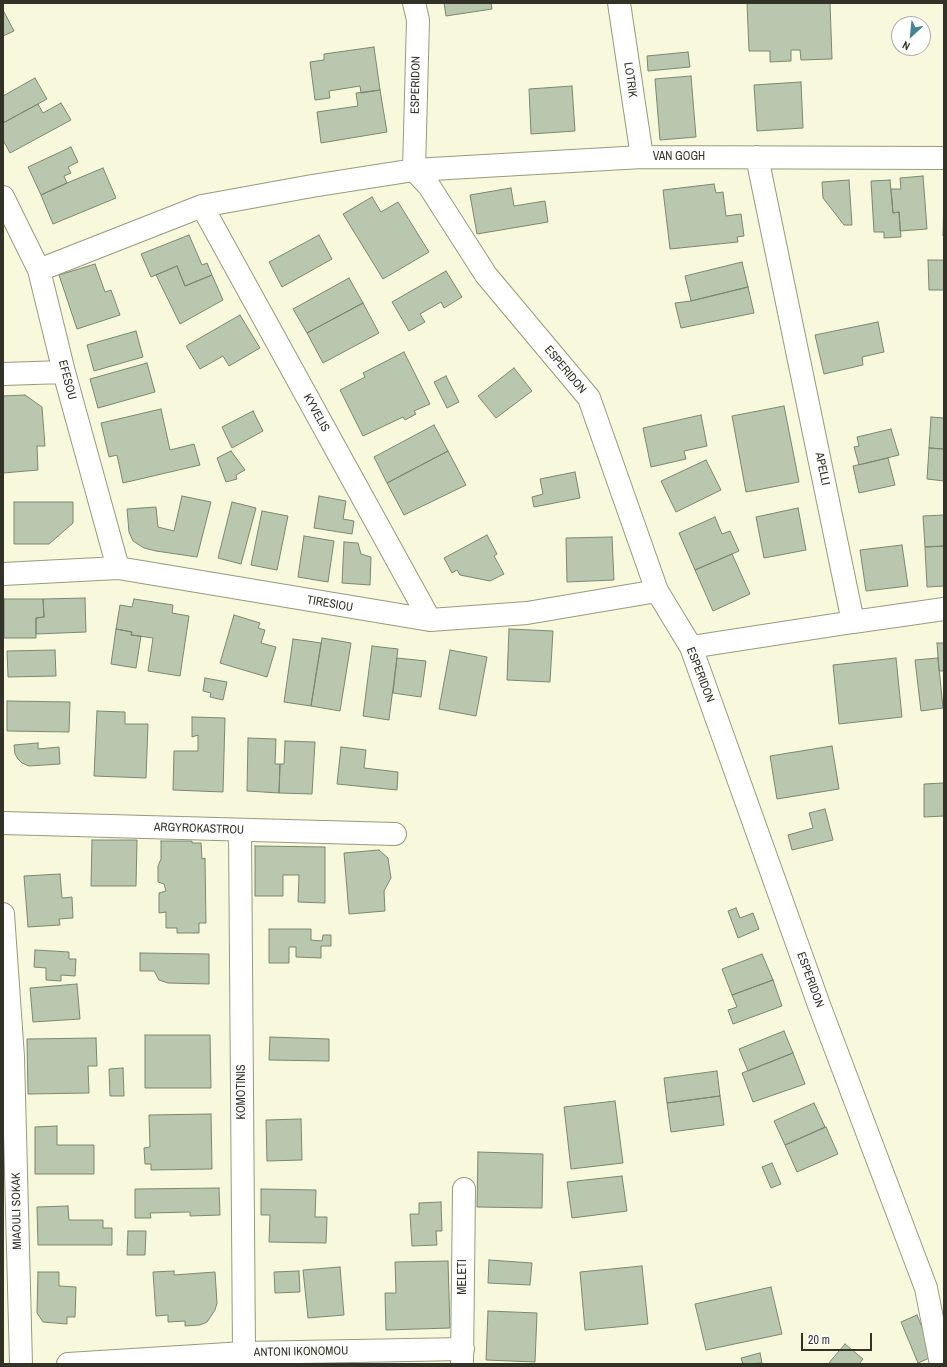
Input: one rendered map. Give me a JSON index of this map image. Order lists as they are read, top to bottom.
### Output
{
  "streets": {
    "street": [
      "LOTRIK",
      "ESPERIDON",
      "VAN GOGH",
      "EFESOU",
      "KYVELIS",
      "APELLI",
      "TIRESIOU",
      "ARGYROKASTROU",
      "KOMOTINIS",
      "MIAOULI SOKAK",
      "MELETI",
      "ANTONI IKONOMOU"
    ]
  },
  "crossings": [
    ["LOTRIK", "VAN GOGH"],
    ["ESPERIDON", "VAN GOGH"],
    ["ESPERIDON", "TIRESIOU"],
    ["VAN GOGH", "EFESOU"],
    ["VAN GOGH", "KYVELIS"],
    ["VAN GOGH", "APELLI"],
    ["EFESOU", "TIRESIOU"],
    ["KYVELIS", "TIRESIOU"],
    ["ARGYROKASTROU", "KOMOTINIS"],
    ["KOMOTINIS", "ANTONI IKONOMOU"],
    ["MELETI", "ANTONI IKONOMOU"]
  ],
  "scale_bar": "20 m",
  "north": "bottom left"
}
